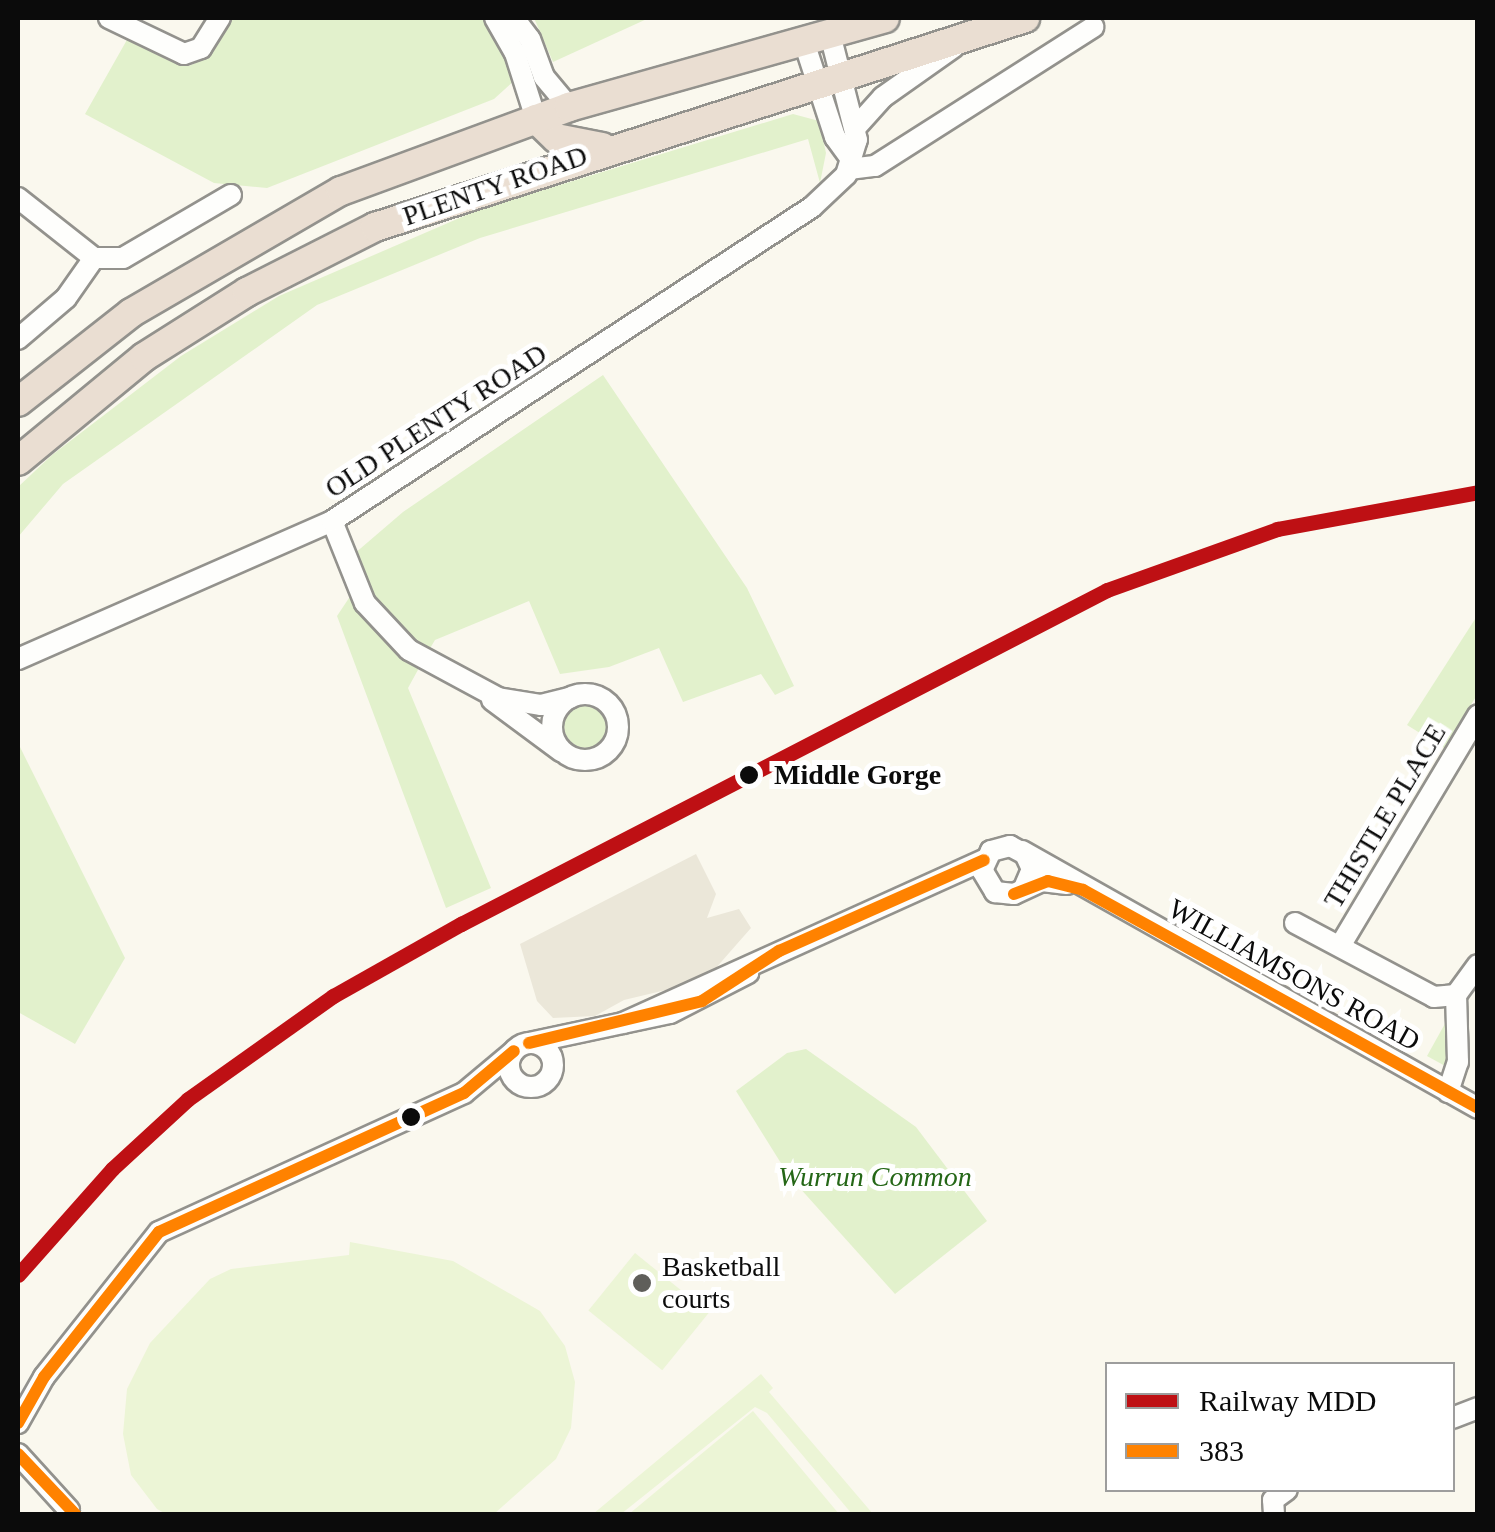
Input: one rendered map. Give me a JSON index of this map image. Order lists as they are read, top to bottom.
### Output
{
  "streets": {
    "highway": ["PLENTY ROAD"],
    "street": ["OLD PLENTY ROAD", "THISTLE PLACE", "WILLIAMSONS ROAD"]
  },
  "crossings": [
    ["THISTLE PLACE", "WILLIAMSONS ROAD"]
  ],
  "parks": ["Wurrun Common"],
  "places": ["Middle Gorge", "Basketball courts"],
  "lines": ["rail line MDD", "transit line 383"],
  "legend": ["Railway MDD", "383"]
}
